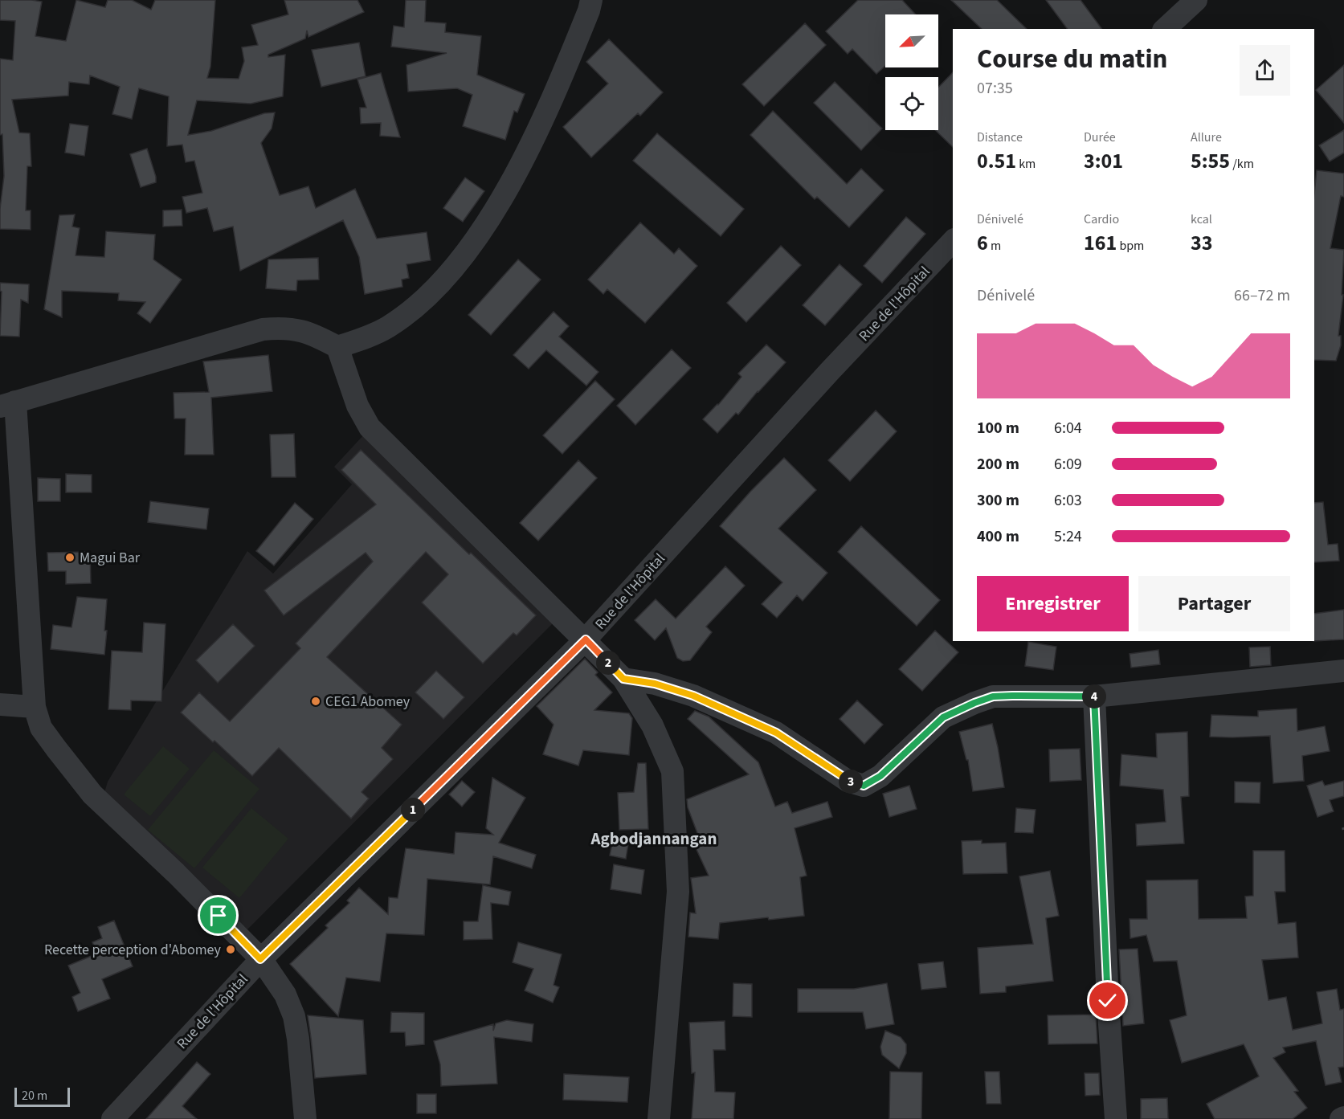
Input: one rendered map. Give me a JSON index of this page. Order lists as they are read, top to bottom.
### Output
{
  "streets": {
    "street": ["Rue de l'Hôpital"]
  },
  "districts": ["Agbodjannangan"],
  "places": ["Magui Bar", "CEG1 Abomey", "Recette perception d'Abomey"],
  "scale_bar": "20 m",
  "north": "bottom left",
  "page": {
    "heading": ["Course du matin", "07:35"],
    "stats": [
      ["Distance", "0.51 km"],
      ["Durée", "3:01"],
      ["Allure", "5:55 /km"],
      ["Dénivelé", "6 m"],
      ["Cardio", "161 bpm"],
      ["kcal", "33"]
    ],
    "chart": ["Dénivelé", "66–72 m"],
    "list": [
      {
        "name": "100 m",
        "note": "6:04"
      },
      {
        "name": "200 m",
        "note": "6:09"
      },
      {
        "name": "300 m",
        "note": "6:03"
      },
      {
        "name": "400 m",
        "note": "5:24"
      }
    ],
    "buttons": ["Enregistrer", "Partager"],
    "pins": [
      "2",
      "4",
      "3",
      "1"
    ],
    "scale": "20 m"
  }
}
